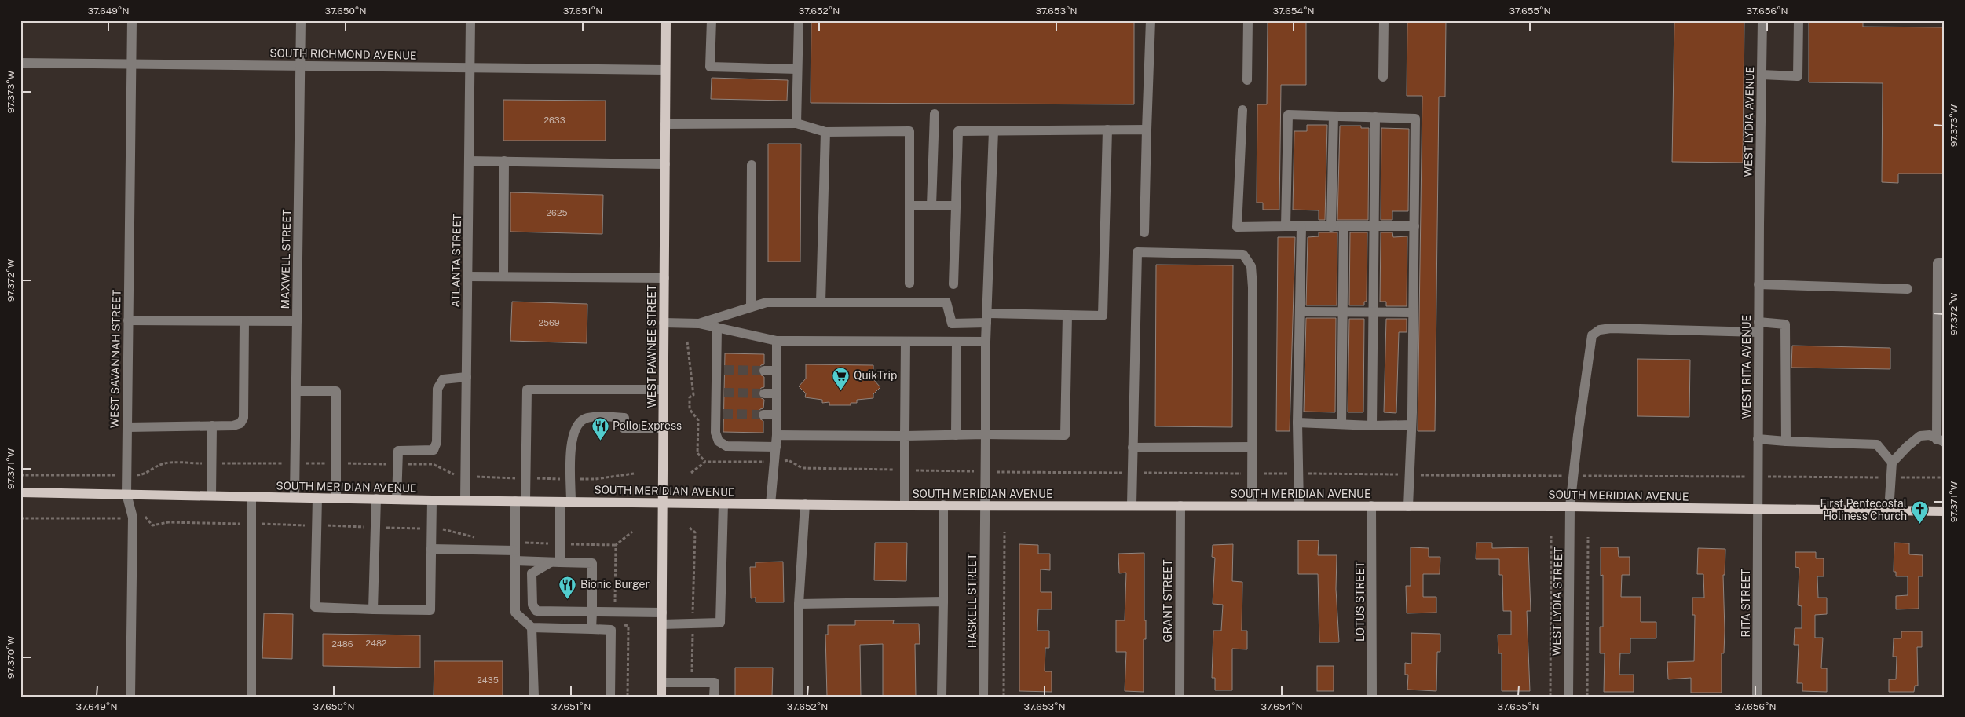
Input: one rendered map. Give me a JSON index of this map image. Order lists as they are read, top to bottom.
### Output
{
  "streets": {
    "main road": ["WEST PAWNEE STREET", "SOUTH MERIDIAN AVENUE"],
    "street": [
      "SOUTH RICHMOND AVENUE",
      "WEST LYDIA AVENUE",
      "MAXWELL STREET",
      "ATLANTA STREET",
      "WEST SAVANNAH STREET",
      "WEST RITA AVENUE",
      "HASKELL STREET",
      "GRANT STREET",
      "LOTUS STREET",
      "WEST LYDIA STREET",
      "RITA STREET"
    ]
  },
  "crossings": [
    ["SOUTH RICHMOND AVENUE", "MAXWELL STREET"],
    ["SOUTH RICHMOND AVENUE", "ATLANTA STREET"],
    ["SOUTH RICHMOND AVENUE", "WEST PAWNEE STREET"],
    ["SOUTH RICHMOND AVENUE", "WEST SAVANNAH STREET"],
    ["WEST LYDIA AVENUE", "WEST RITA AVENUE"],
    ["MAXWELL STREET", "SOUTH MERIDIAN AVENUE"],
    ["ATLANTA STREET", "SOUTH MERIDIAN AVENUE"],
    ["WEST PAWNEE STREET", "SOUTH MERIDIAN AVENUE"],
    ["WEST SAVANNAH STREET", "SOUTH MERIDIAN AVENUE"],
    ["WEST RITA AVENUE", "SOUTH MERIDIAN AVENUE"],
    ["WEST RITA AVENUE", "WEST LYDIA STREET"],
    ["WEST RITA AVENUE", "RITA STREET"],
    ["SOUTH MERIDIAN AVENUE", "HASKELL STREET"],
    ["SOUTH MERIDIAN AVENUE", "GRANT STREET"],
    ["SOUTH MERIDIAN AVENUE", "LOTUS STREET"],
    ["SOUTH MERIDIAN AVENUE", "WEST LYDIA STREET"],
    ["SOUTH MERIDIAN AVENUE", "RITA STREET"]
  ],
  "places": {
    "supermarket": ["QuikTrip"],
    "restaurant": ["Pollo Express", "Bionic Burger"],
    "church": ["First Pentecostal Holiness Church"]
  },
  "house_numbers": [
    "2633",
    "2625",
    "2569",
    "2482",
    "2486",
    "2435"
  ],
  "coordinates": [
    "37.649°N",
    "37.650°N",
    "37.651°N",
    "37.652°N",
    "37.653°N",
    "37.654°N",
    "37.655°N",
    "37.656°N",
    "97.373°W",
    "97.372°W",
    "97.371°W",
    "97.370°W"
  ]
}
